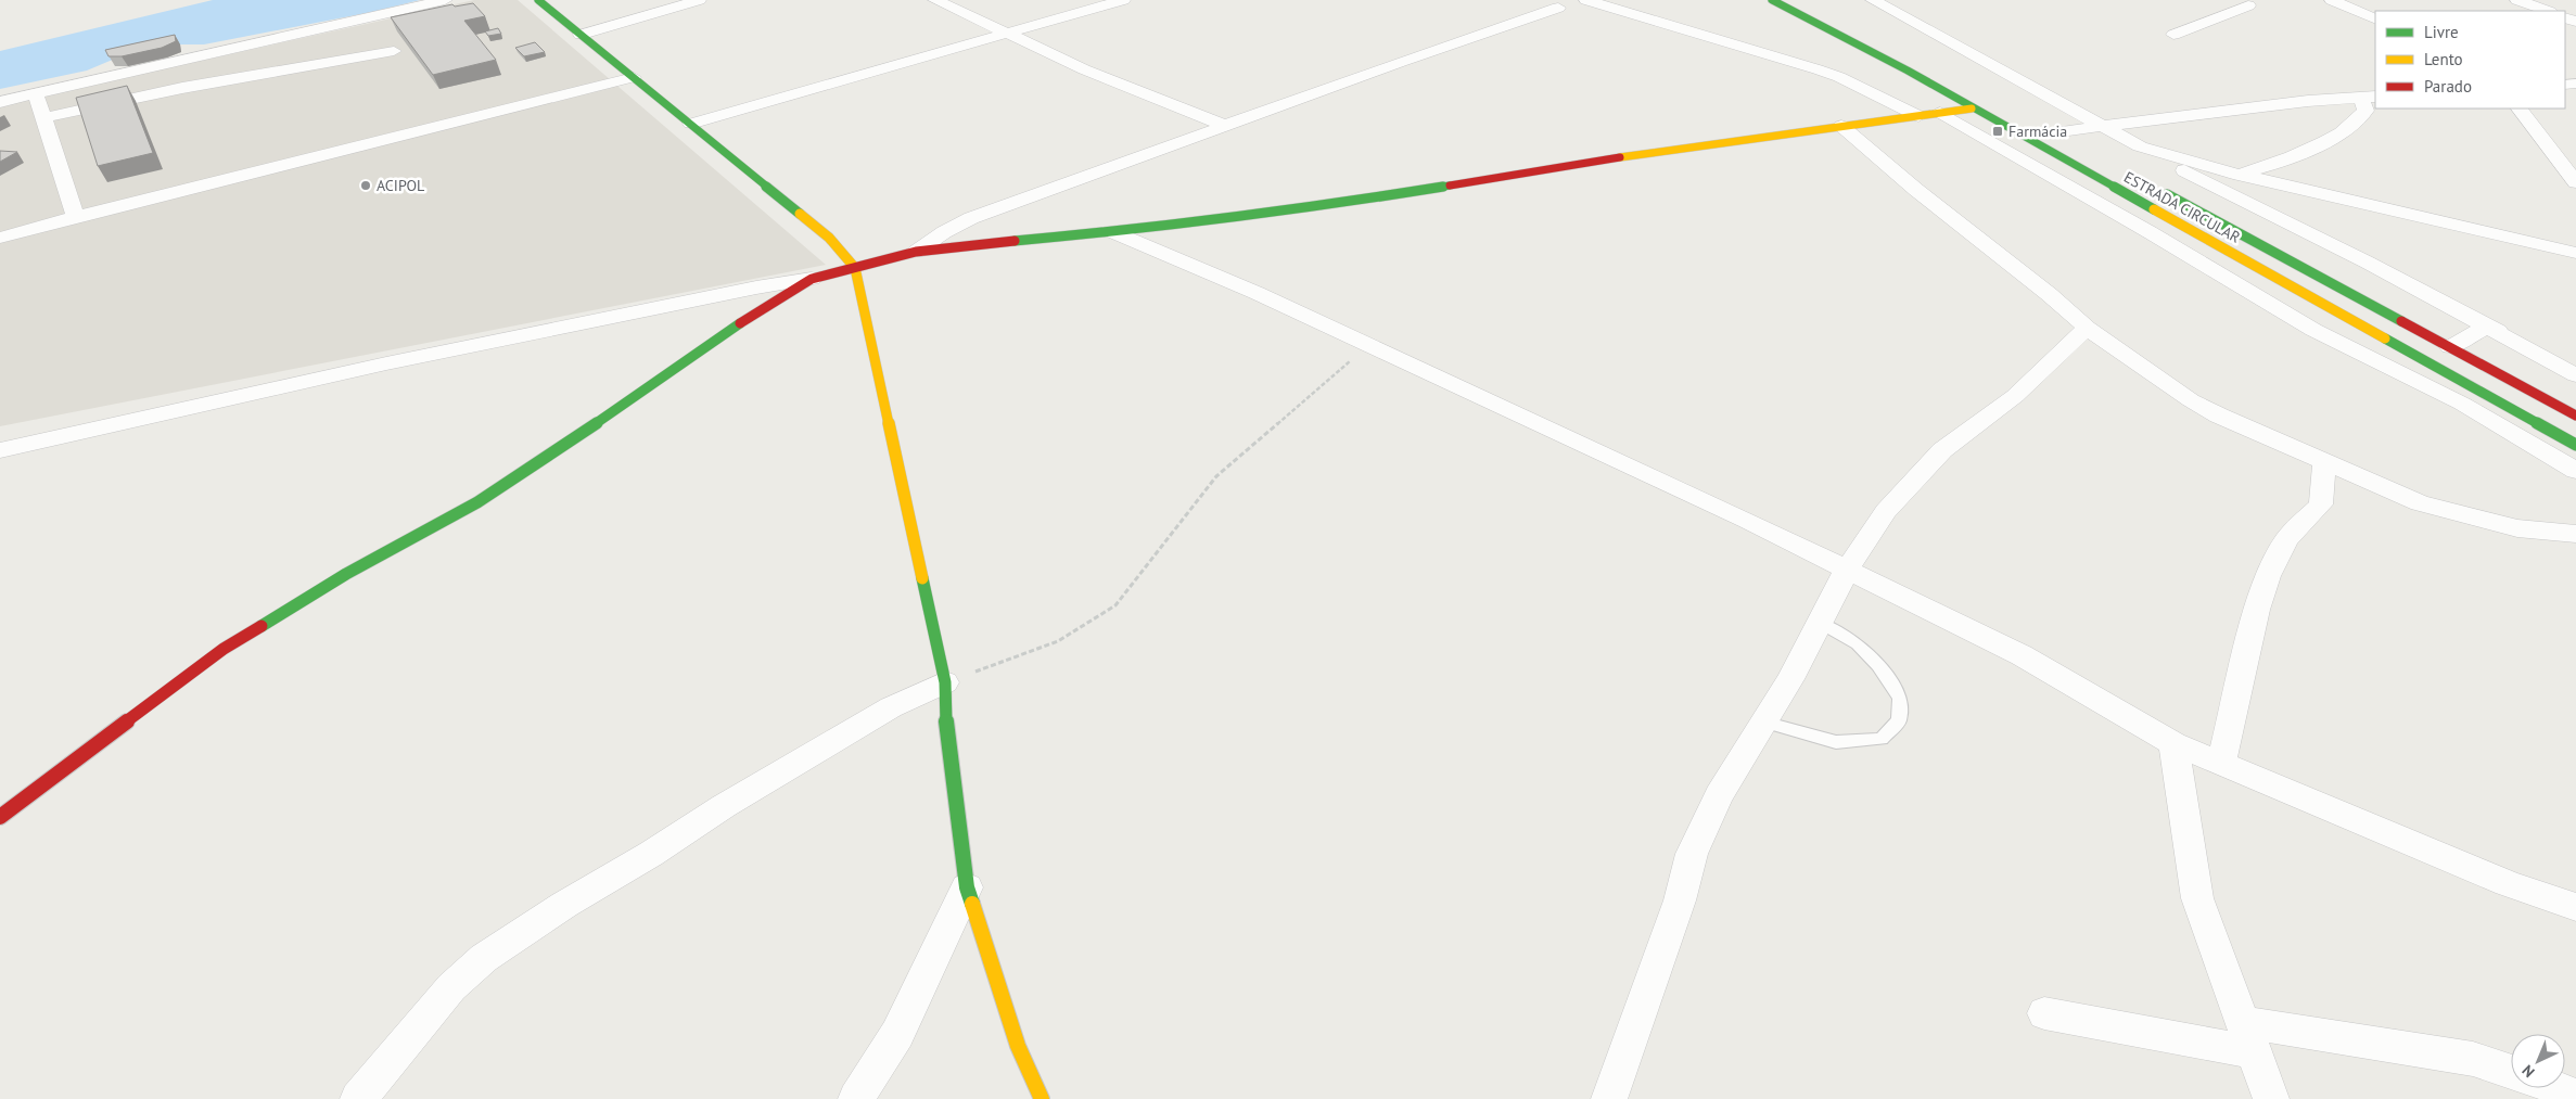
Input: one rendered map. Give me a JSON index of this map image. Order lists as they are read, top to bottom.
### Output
{
  "streets": {
    "street": ["ESTRADA CIRCULAR"]
  },
  "places": {
    "transit": ["Farmácia"],
    "other": ["ACIPOL"]
  },
  "legend": ["Livre", "Lento", "Parado"],
  "north": "bottom left"
}
